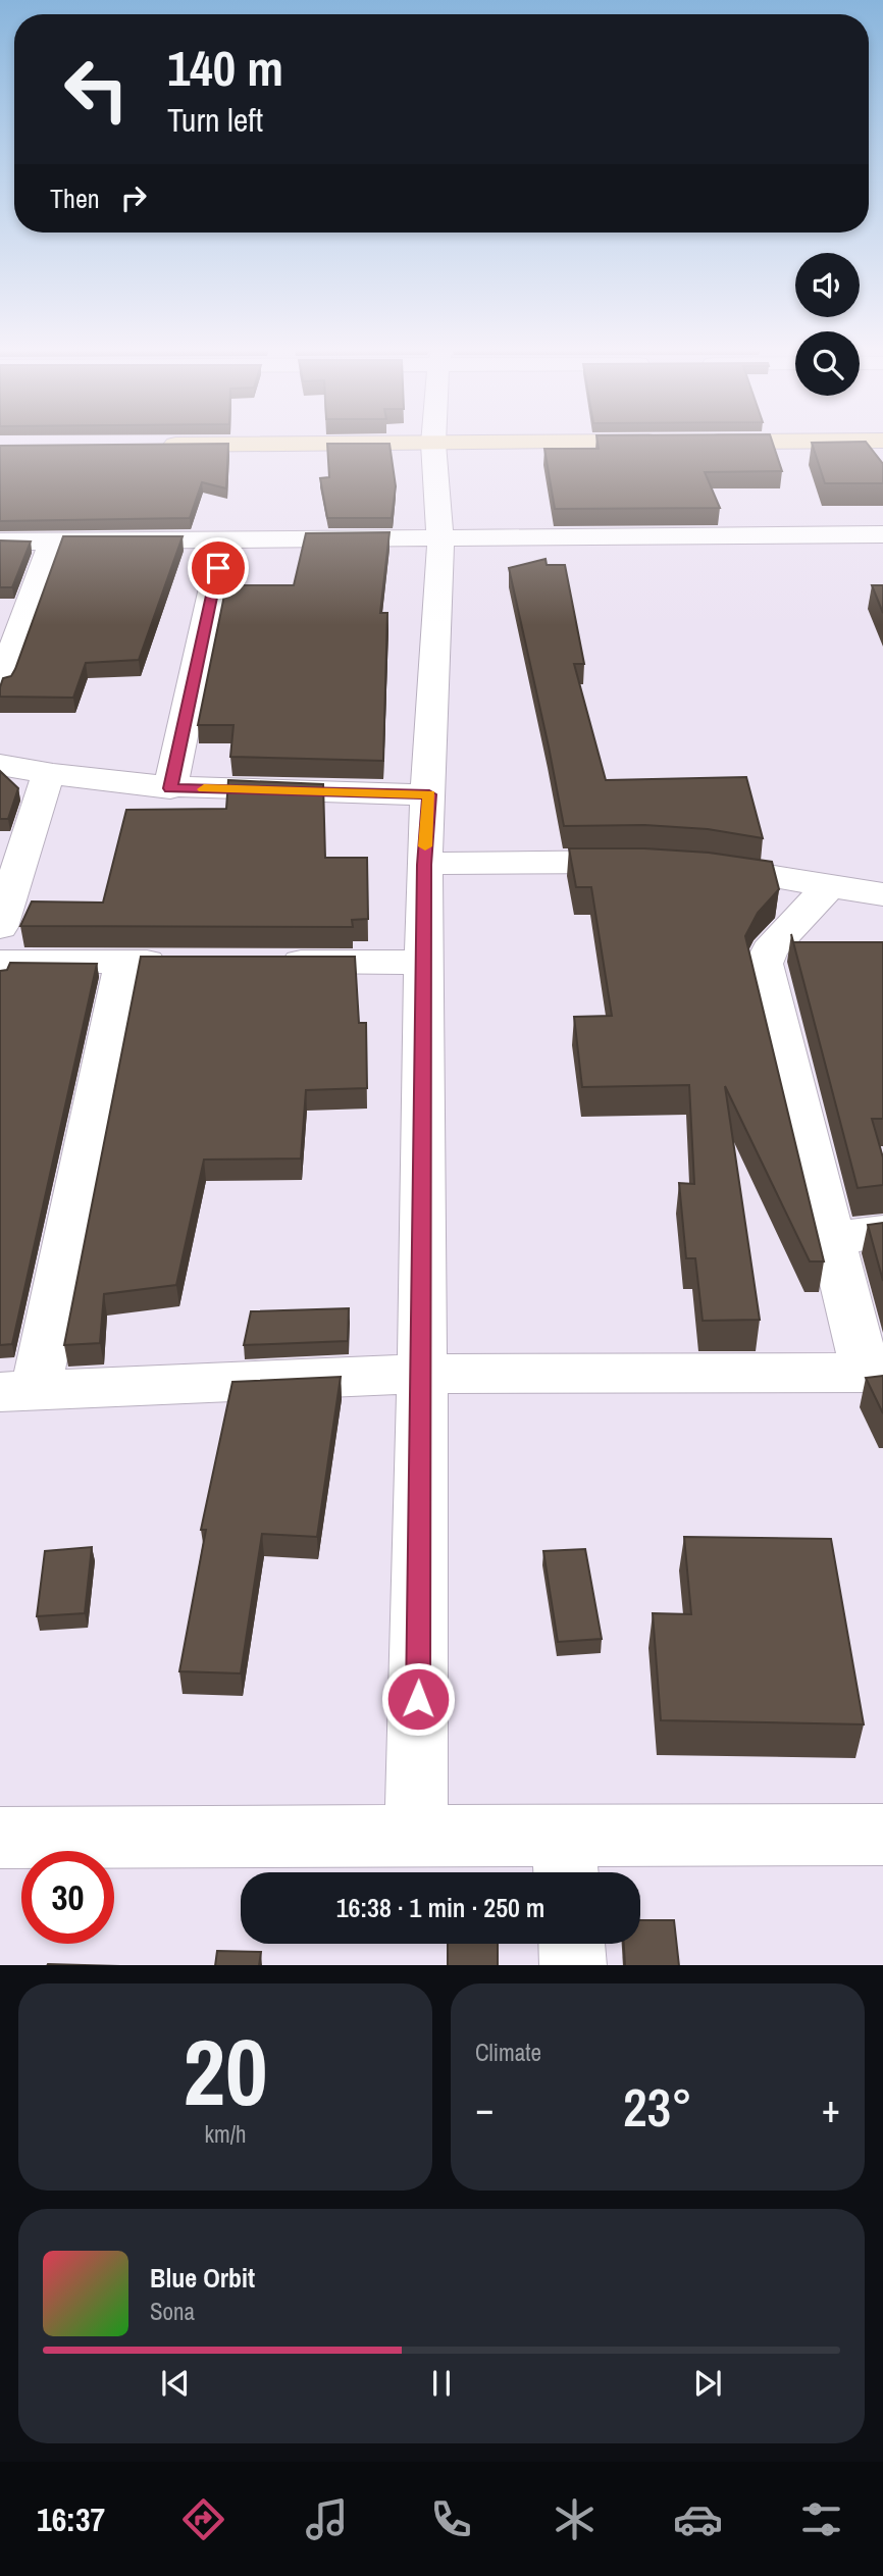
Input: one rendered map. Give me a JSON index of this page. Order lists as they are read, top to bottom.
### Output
{
  "page": {
    "turn": ["140 m", "Turn left"],
    "then": "Then",
    "limit": "30",
    "trip": "16:38 · 1 min · 250 m",
    "tile": [
      ["20", "km/h"],
      "Climate"
    ],
    "heat": ["−", "23°", "+"],
    "song": ["Blue Orbit", "Sona"],
    "tabs": "16:37"
  }
}
